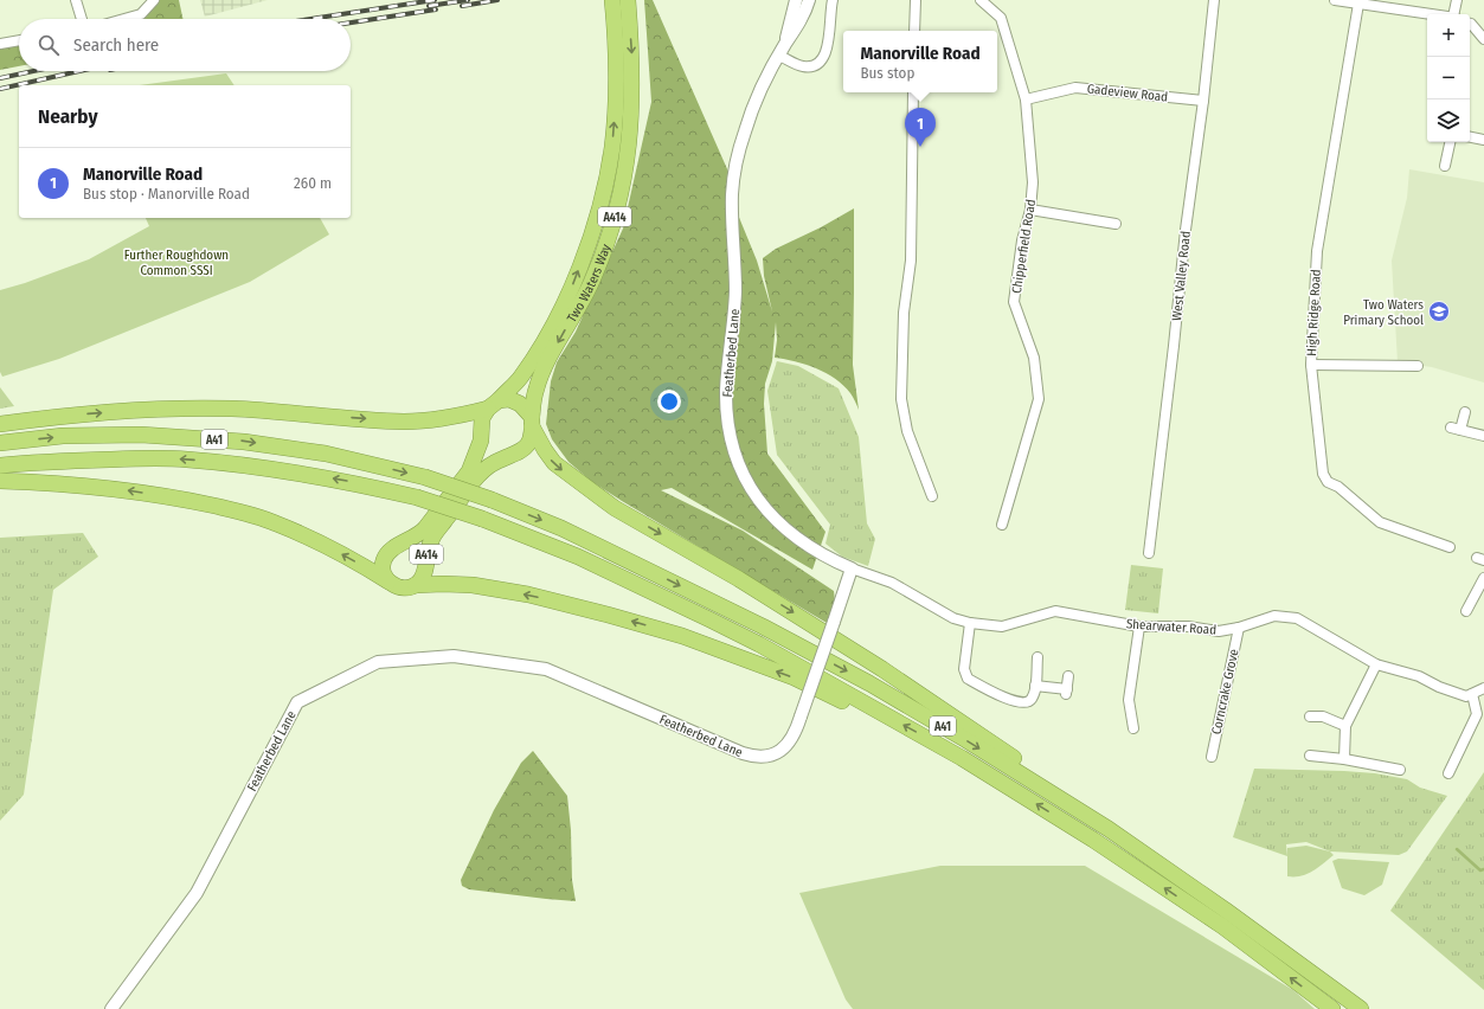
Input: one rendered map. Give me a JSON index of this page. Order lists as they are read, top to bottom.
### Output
{
  "streets": {
    "highway": ["A414", "Two Waters Way", "A41"],
    "street": [
      "Gadeview Road",
      "Chipperfield Road",
      "West Valley Road",
      "High Ridge Road",
      "Featherbed Lane",
      "Shearwater Road",
      "Corncrake Grove"
    ]
  },
  "crossings": [
    ["Gadeview Road", "Chipperfield Road"],
    ["Gadeview Road", "West Valley Road"],
    ["A414", "Two Waters Way"],
    ["A414", "A41"],
    ["Featherbed Lane", "Shearwater Road"],
    ["Shearwater Road", "Corncrake Grove"]
  ],
  "parks": ["Further Roughdown Common SSSI"],
  "places": {
    "school or university": ["Two Waters Primary School"]
  },
  "page": {
    "map_buttons": ["+", "−"],
    "search": "Search here",
    "popup": ["Manorville Road", "Bus stop"],
    "heading": "Nearby",
    "pins": "1",
    "list": [
      {
        "mark": "1",
        "name": "Manorville Road",
        "note": "Bus stop · Manorville Road",
        "value": "260 m"
      }
    ]
  }
}
